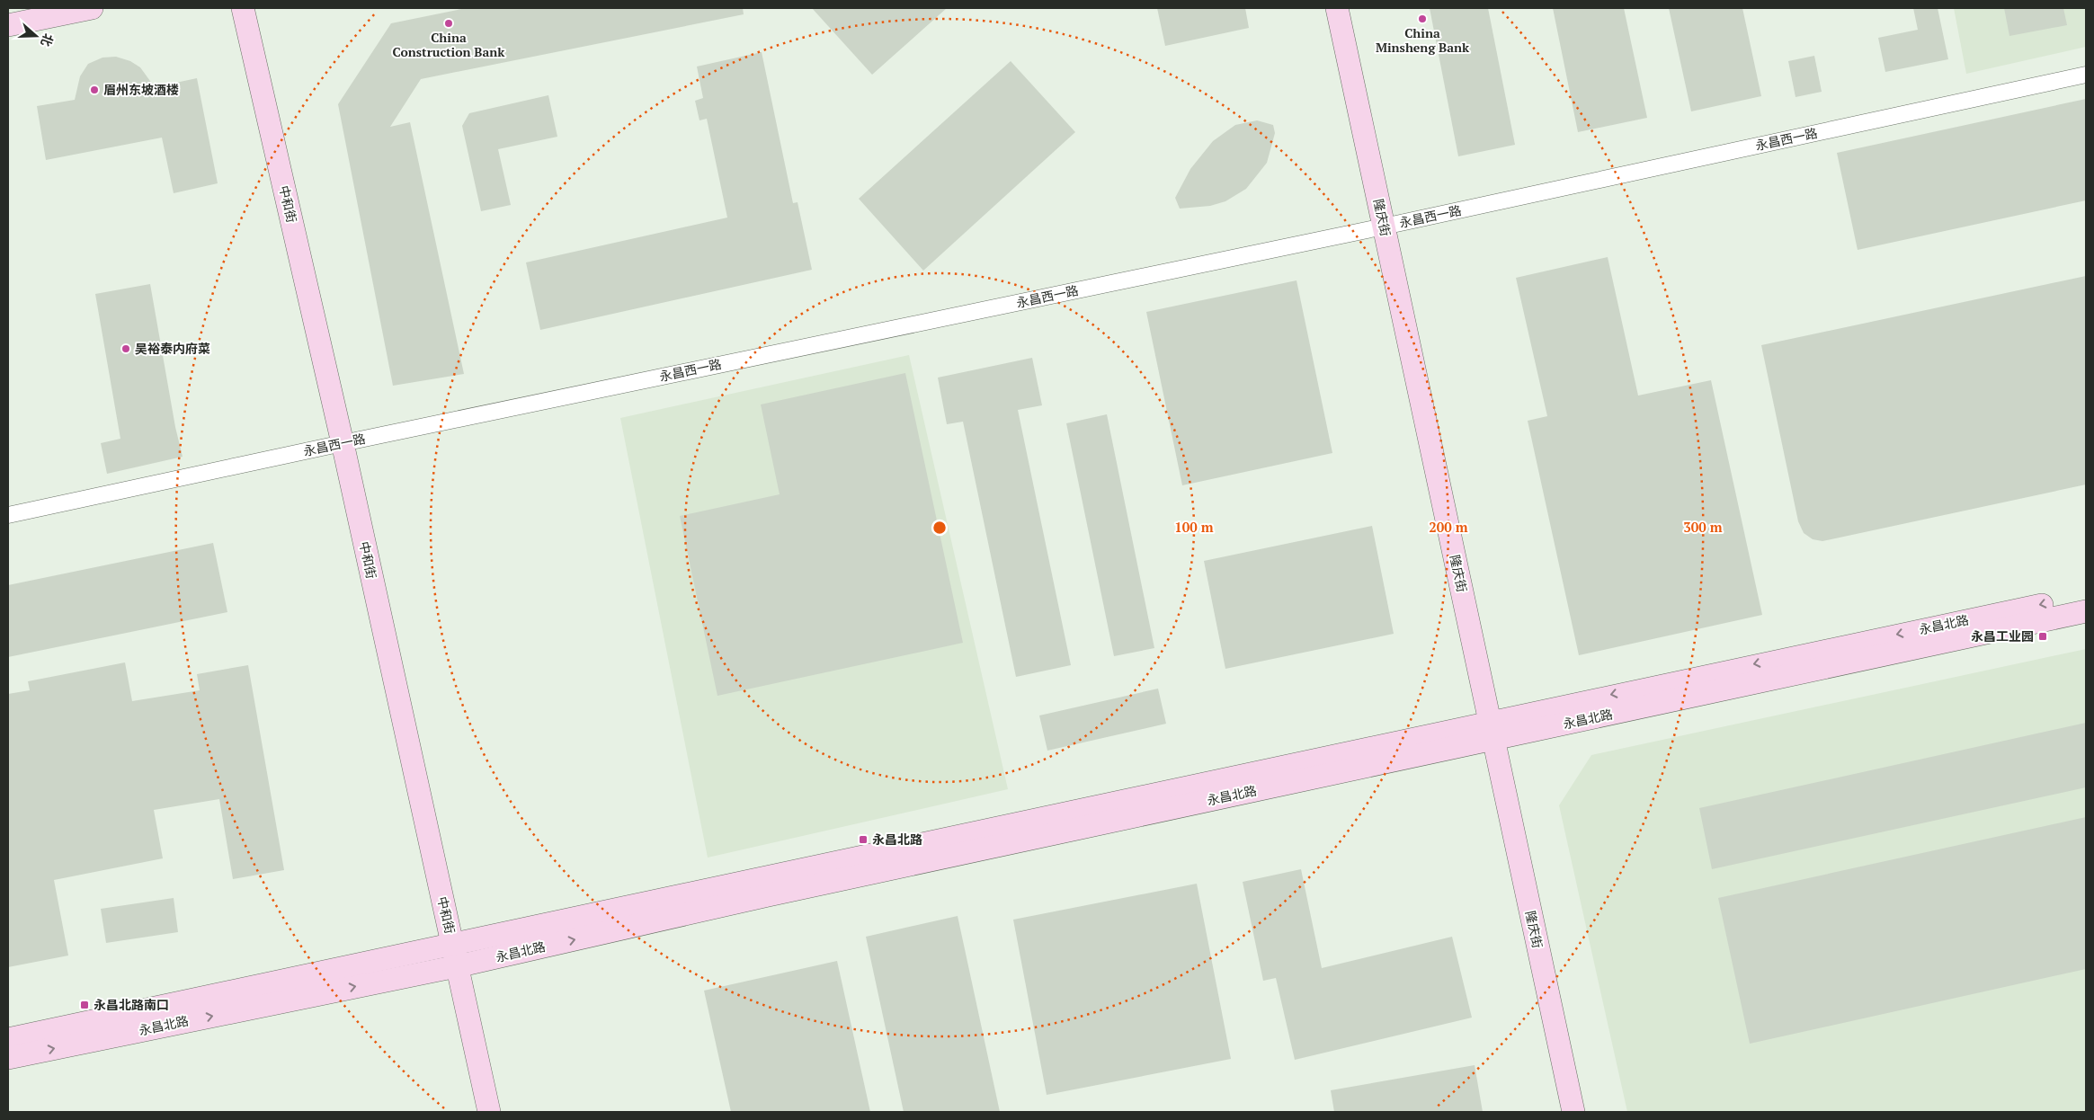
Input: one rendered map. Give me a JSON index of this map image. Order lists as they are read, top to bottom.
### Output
{
  "streets": {
    "street": [
      "永昌西一路",
      "中和街",
      "隆庆街",
      "永昌北路"
    ]
  },
  "crossings": [
    ["永昌西一路", "中和街"],
    ["永昌西一路", "隆庆街"],
    ["中和街", "永昌北路"],
    ["隆庆街", "永昌北路"]
  ],
  "places": {
    "other": [
      "China Minsheng Bank",
      "China Construction Bank",
      "眉州东坡酒楼",
      "吴裕泰内府菜"
    ],
    "transit": ["永昌工业园", "永昌北路", "永昌北路南口"]
  },
  "north": "right",
  "rings": ["100 m", "200 m", "300 m"]
}
